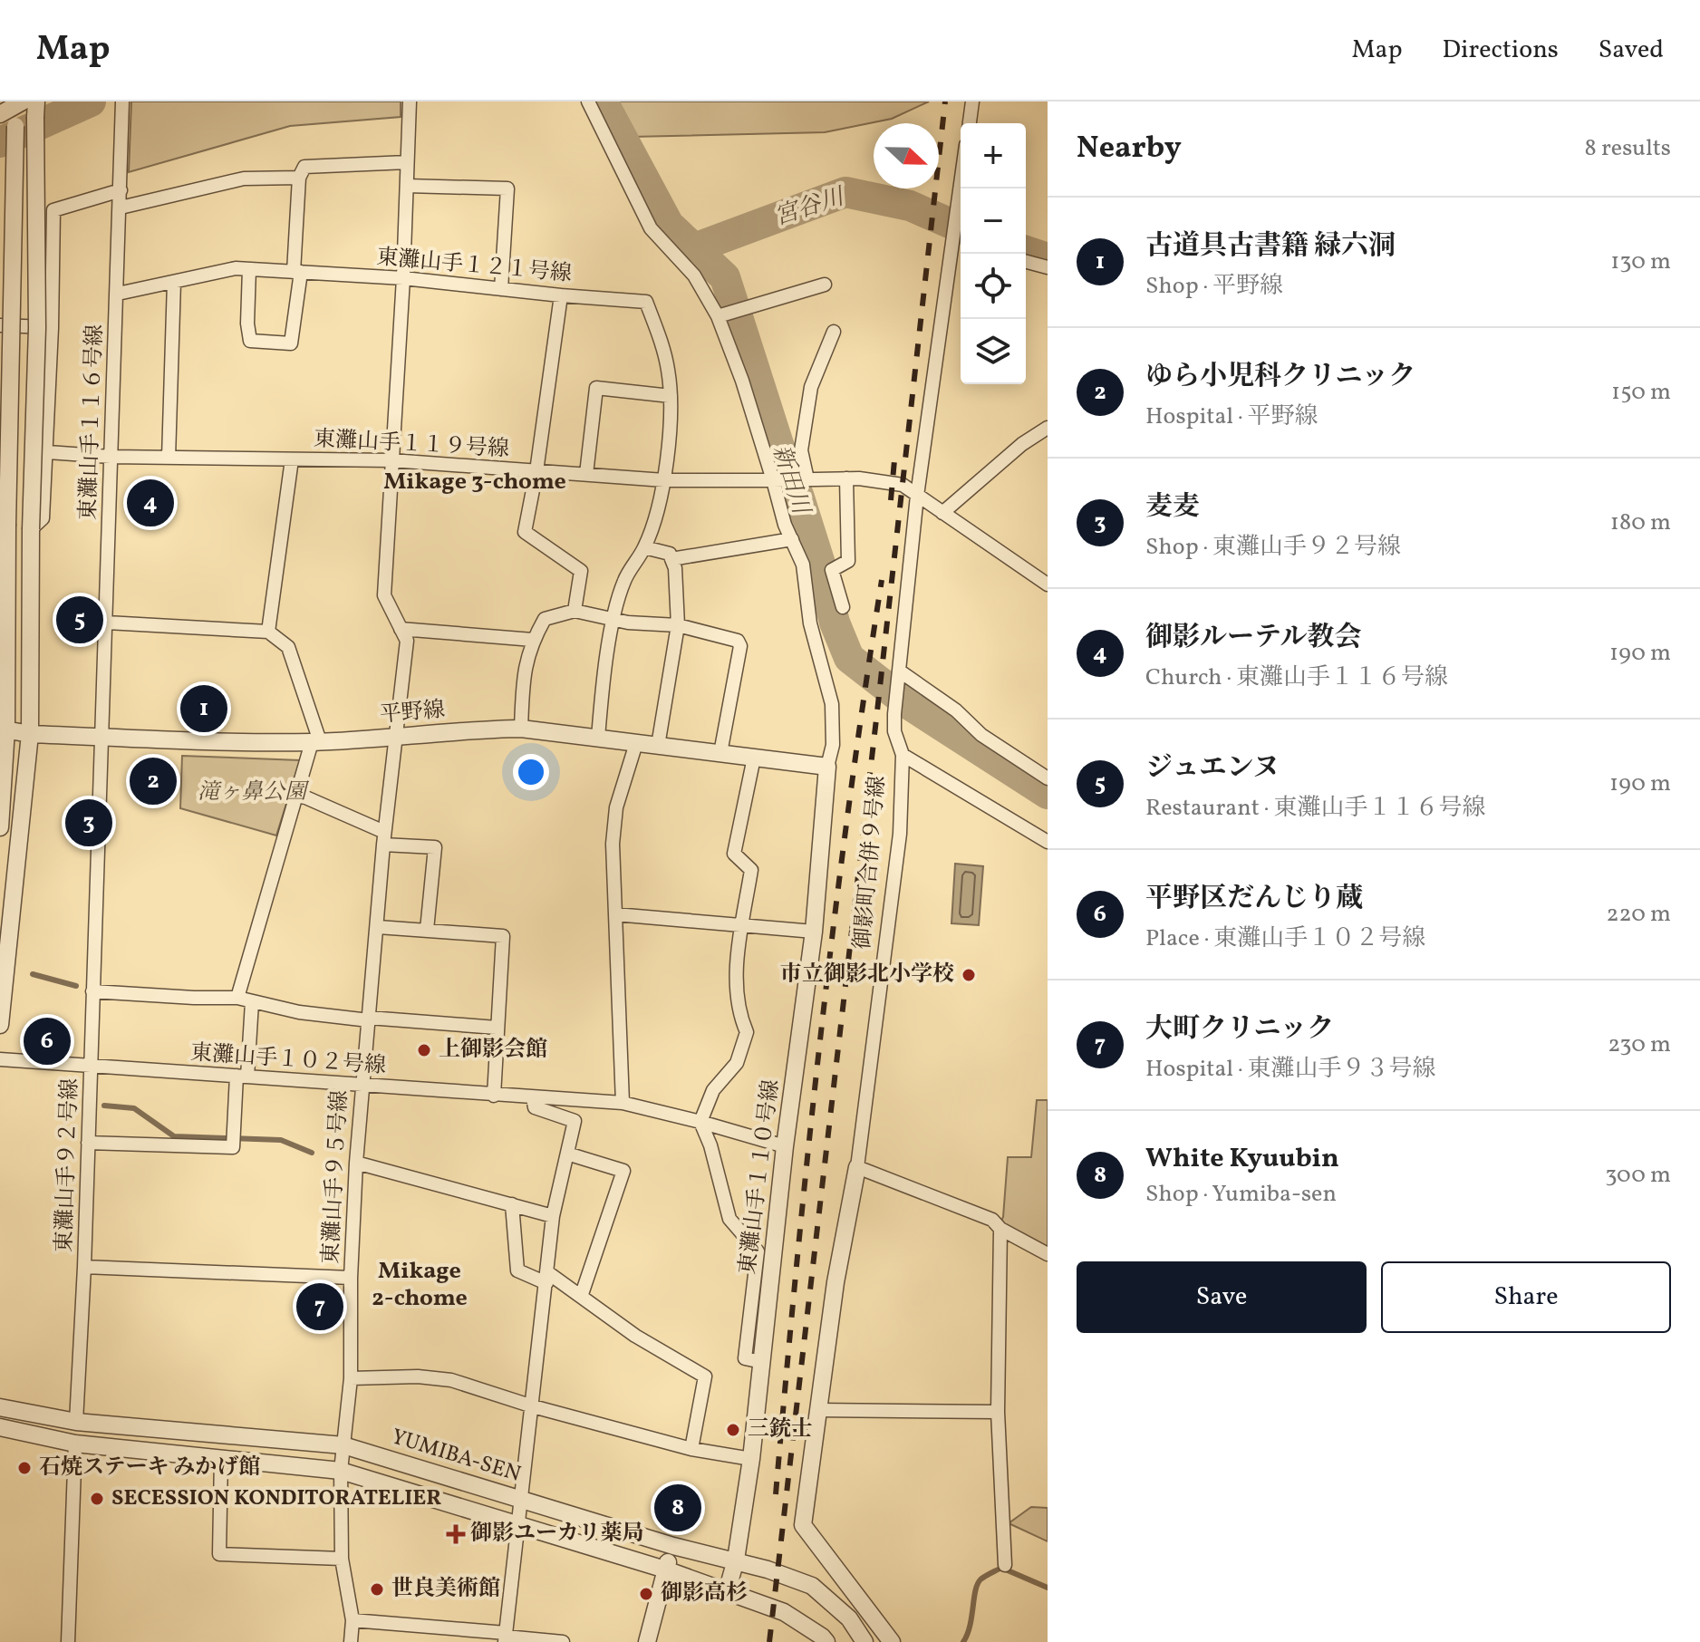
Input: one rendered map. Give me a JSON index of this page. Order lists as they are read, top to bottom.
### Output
{
  "streets": {
    "street": [
      "東灘山手１２１号線",
      "東灘山手１１６号線",
      "東灘山手１１９号線",
      "平野線",
      "御影町合併９号線",
      "東灘山手１０２号線",
      "東灘山手９２号線",
      "東灘山手９５号線",
      "東灘山手１１０号線",
      "YUMIBA-SEN"
    ]
  },
  "crossings": [
    ["東灘山手１２１号線", "東灘山手１１６号線"],
    ["東灘山手１２１号線", "東灘山手１１９号線"],
    ["東灘山手１２１号線", "平野線"],
    ["東灘山手１１６号線", "東灘山手１１９号線"],
    ["東灘山手１１６号線", "平野線"],
    ["東灘山手１１６号線", "東灘山手９２号線"],
    ["東灘山手１１９号線", "御影町合併９号線"],
    ["平野線", "東灘山手９２号線"],
    ["平野線", "東灘山手９５号線"],
    ["平野線", "東灘山手１１０号線"],
    ["東灘山手１０２号線", "東灘山手９２号線"],
    ["東灘山手１０２号線", "東灘山手９５号線"],
    ["東灘山手１０２号線", "東灘山手１１０号線"],
    ["東灘山手９２号線", "YUMIBA-SEN"],
    ["東灘山手９５号線", "YUMIBA-SEN"],
    ["東灘山手１１０号線", "YUMIBA-SEN"]
  ],
  "districts": ["Mikage 3-chome", "Mikage 2-chome"],
  "water": ["宮谷川", "新田川"],
  "parks": ["滝ヶ鼻公園"],
  "places": {
    "other": [
      "市立御影北小学校",
      "上御影会館",
      "三銃士",
      "石焼ステーキ みかげ館",
      "SECESSION KONDITORATELIER",
      "世良美術館",
      "御影高杉"
    ],
    "health": ["御影ユーカリ薬局"]
  },
  "north": "right",
  "page": {
    "header": "Map",
    "nav": ["Map", "Directions", "Saved"],
    "heading": ["Nearby", "8 results"],
    "map_buttons": ["+", "−"],
    "list": [
      {
        "mark": "1",
        "name": "古道具古書籍 緑六洞",
        "note": "Shop · 平野線",
        "value": "130 m"
      },
      {
        "mark": "2",
        "name": "ゆら小児科クリニック",
        "note": "Hospital · 平野線",
        "value": "150 m"
      },
      {
        "mark": "3",
        "name": "麦麦",
        "note": "Shop · 東灘山手９２号線",
        "value": "180 m"
      },
      {
        "mark": "4",
        "name": "御影ルーテル教会",
        "note": "Church · 東灘山手１１６号線",
        "value": "190 m"
      },
      {
        "mark": "5",
        "name": "ジュエンヌ",
        "note": "Restaurant · 東灘山手１１６号線",
        "value": "190 m"
      },
      {
        "mark": "6",
        "name": "平野区だんじり蔵",
        "note": "Place · 東灘山手１０２号線",
        "value": "220 m"
      },
      {
        "mark": "7",
        "name": "大町クリニック",
        "note": "Hospital · 東灘山手９３号線",
        "value": "230 m"
      },
      {
        "mark": "8",
        "name": "White Kyuubin",
        "note": "Shop · Yumiba-sen",
        "value": "300 m"
      }
    ],
    "pins": [
      "4",
      "5",
      "1",
      "2",
      "3",
      "6",
      "7",
      "8"
    ],
    "buttons": ["Save", "Share"]
  }
}
